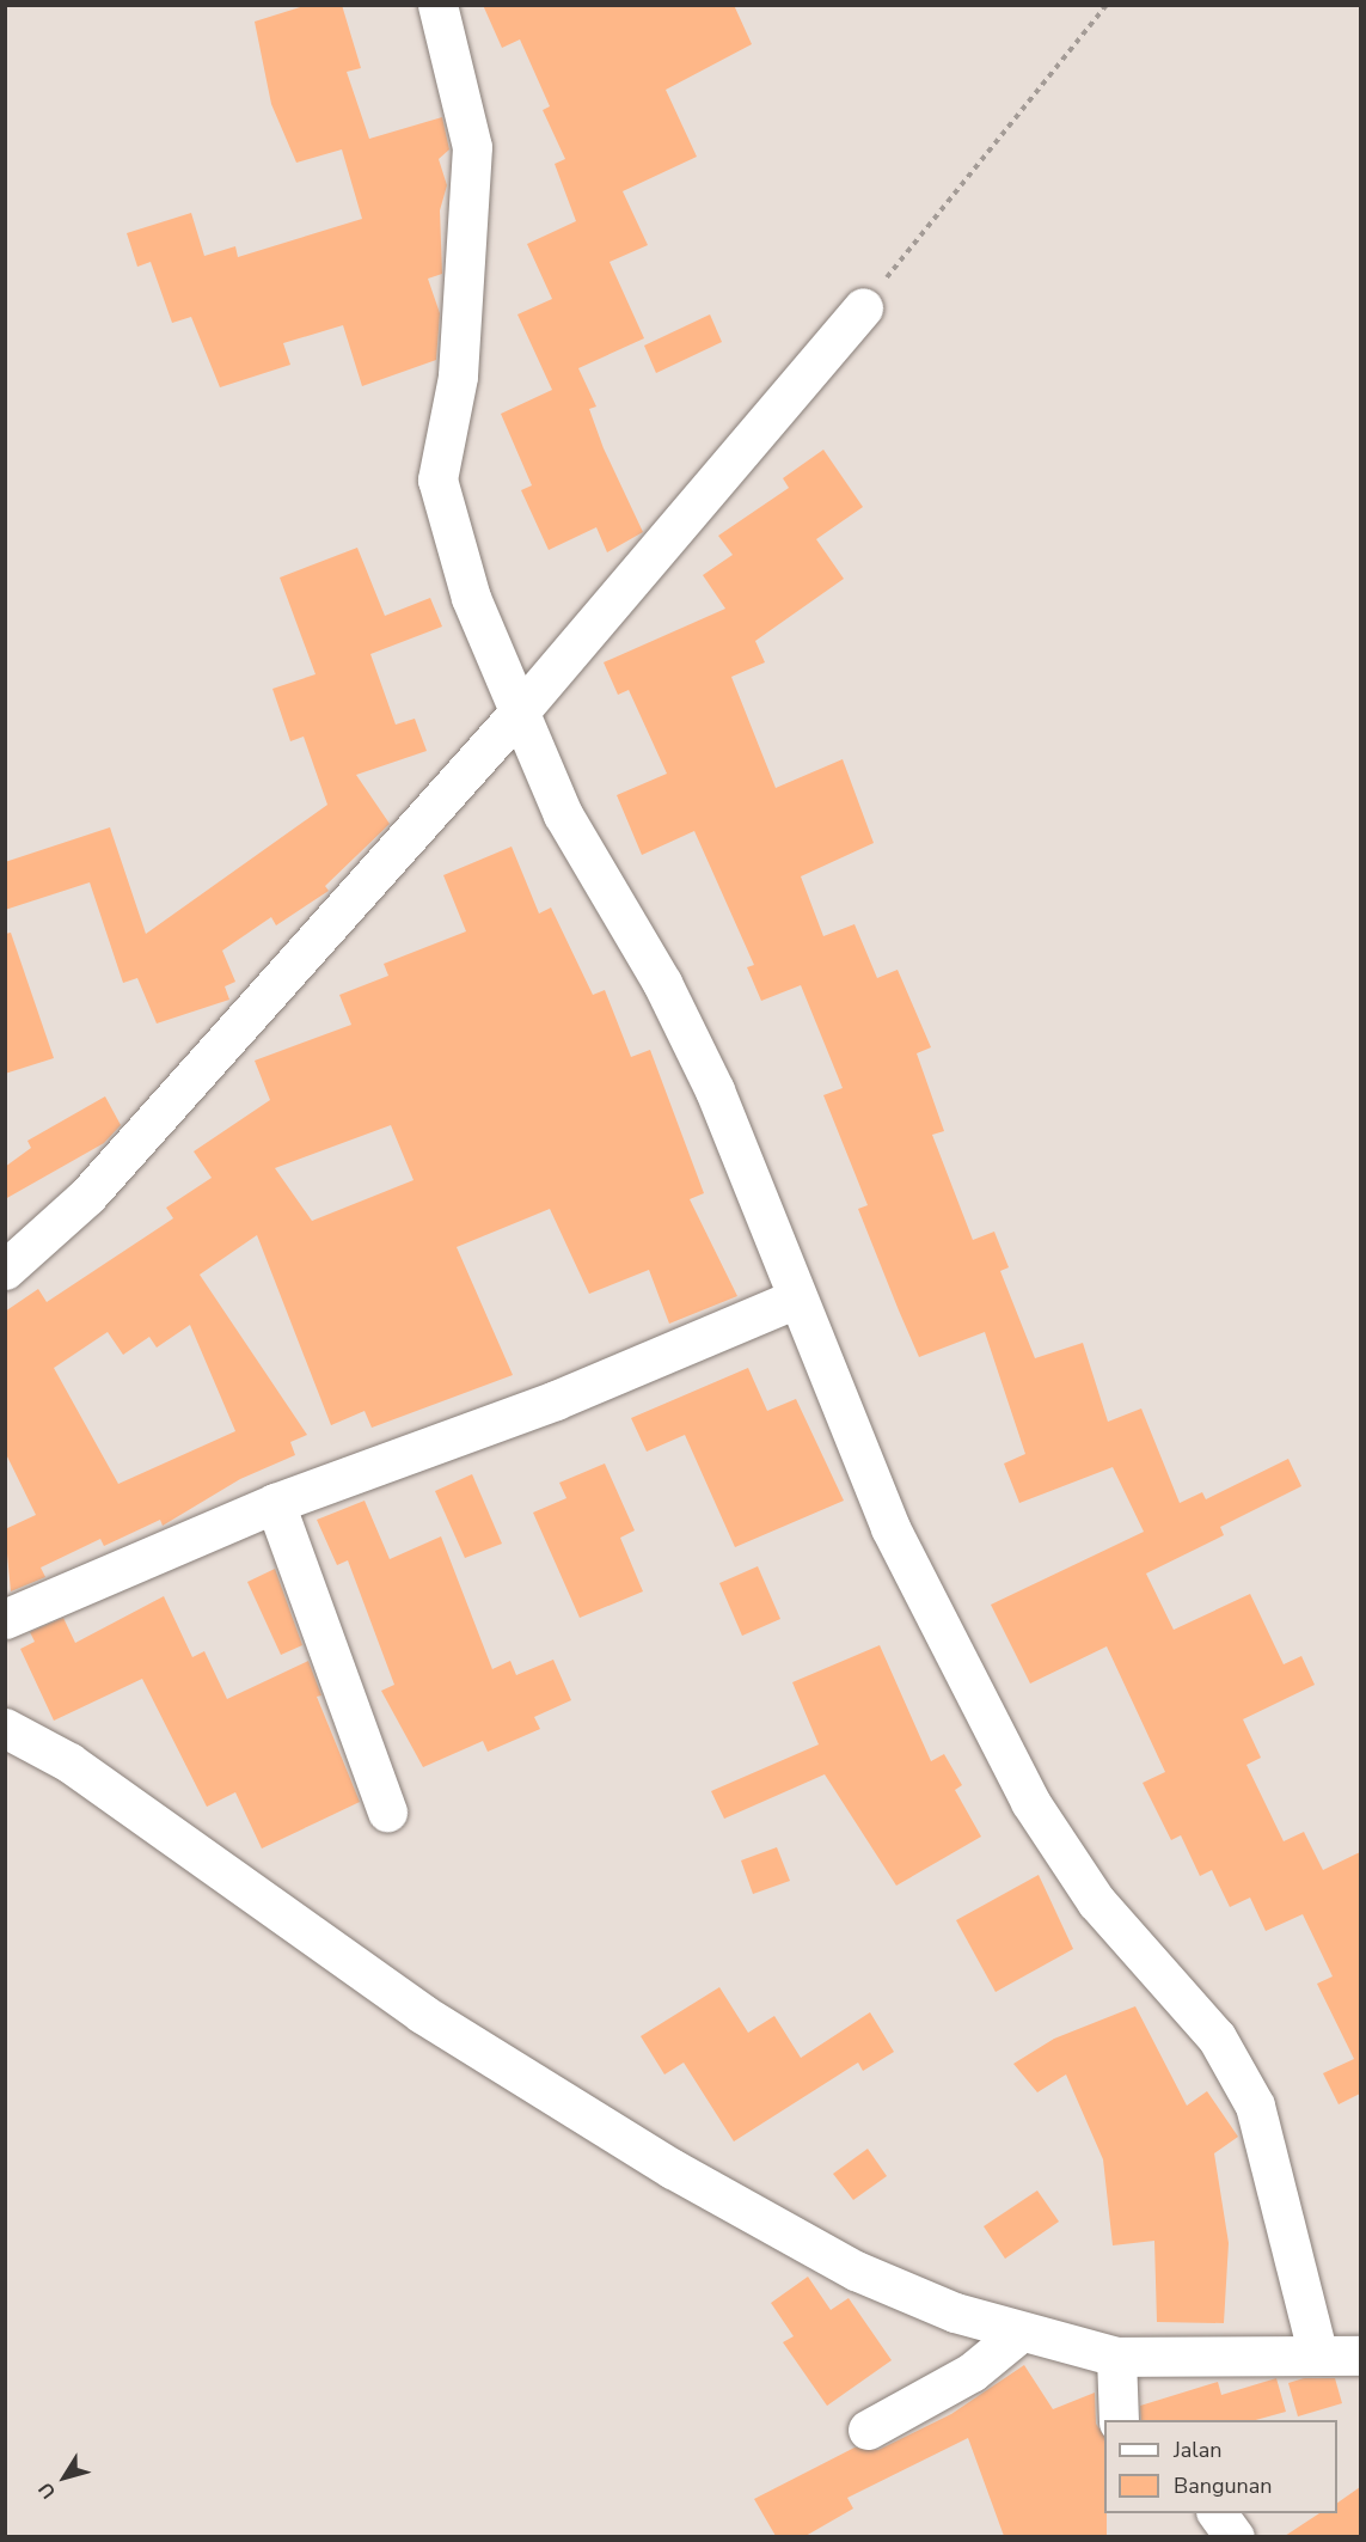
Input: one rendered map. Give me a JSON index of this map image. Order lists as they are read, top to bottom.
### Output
{
  "legend": ["Jalan", "Bangunan"],
  "north": "bottom left"
}
